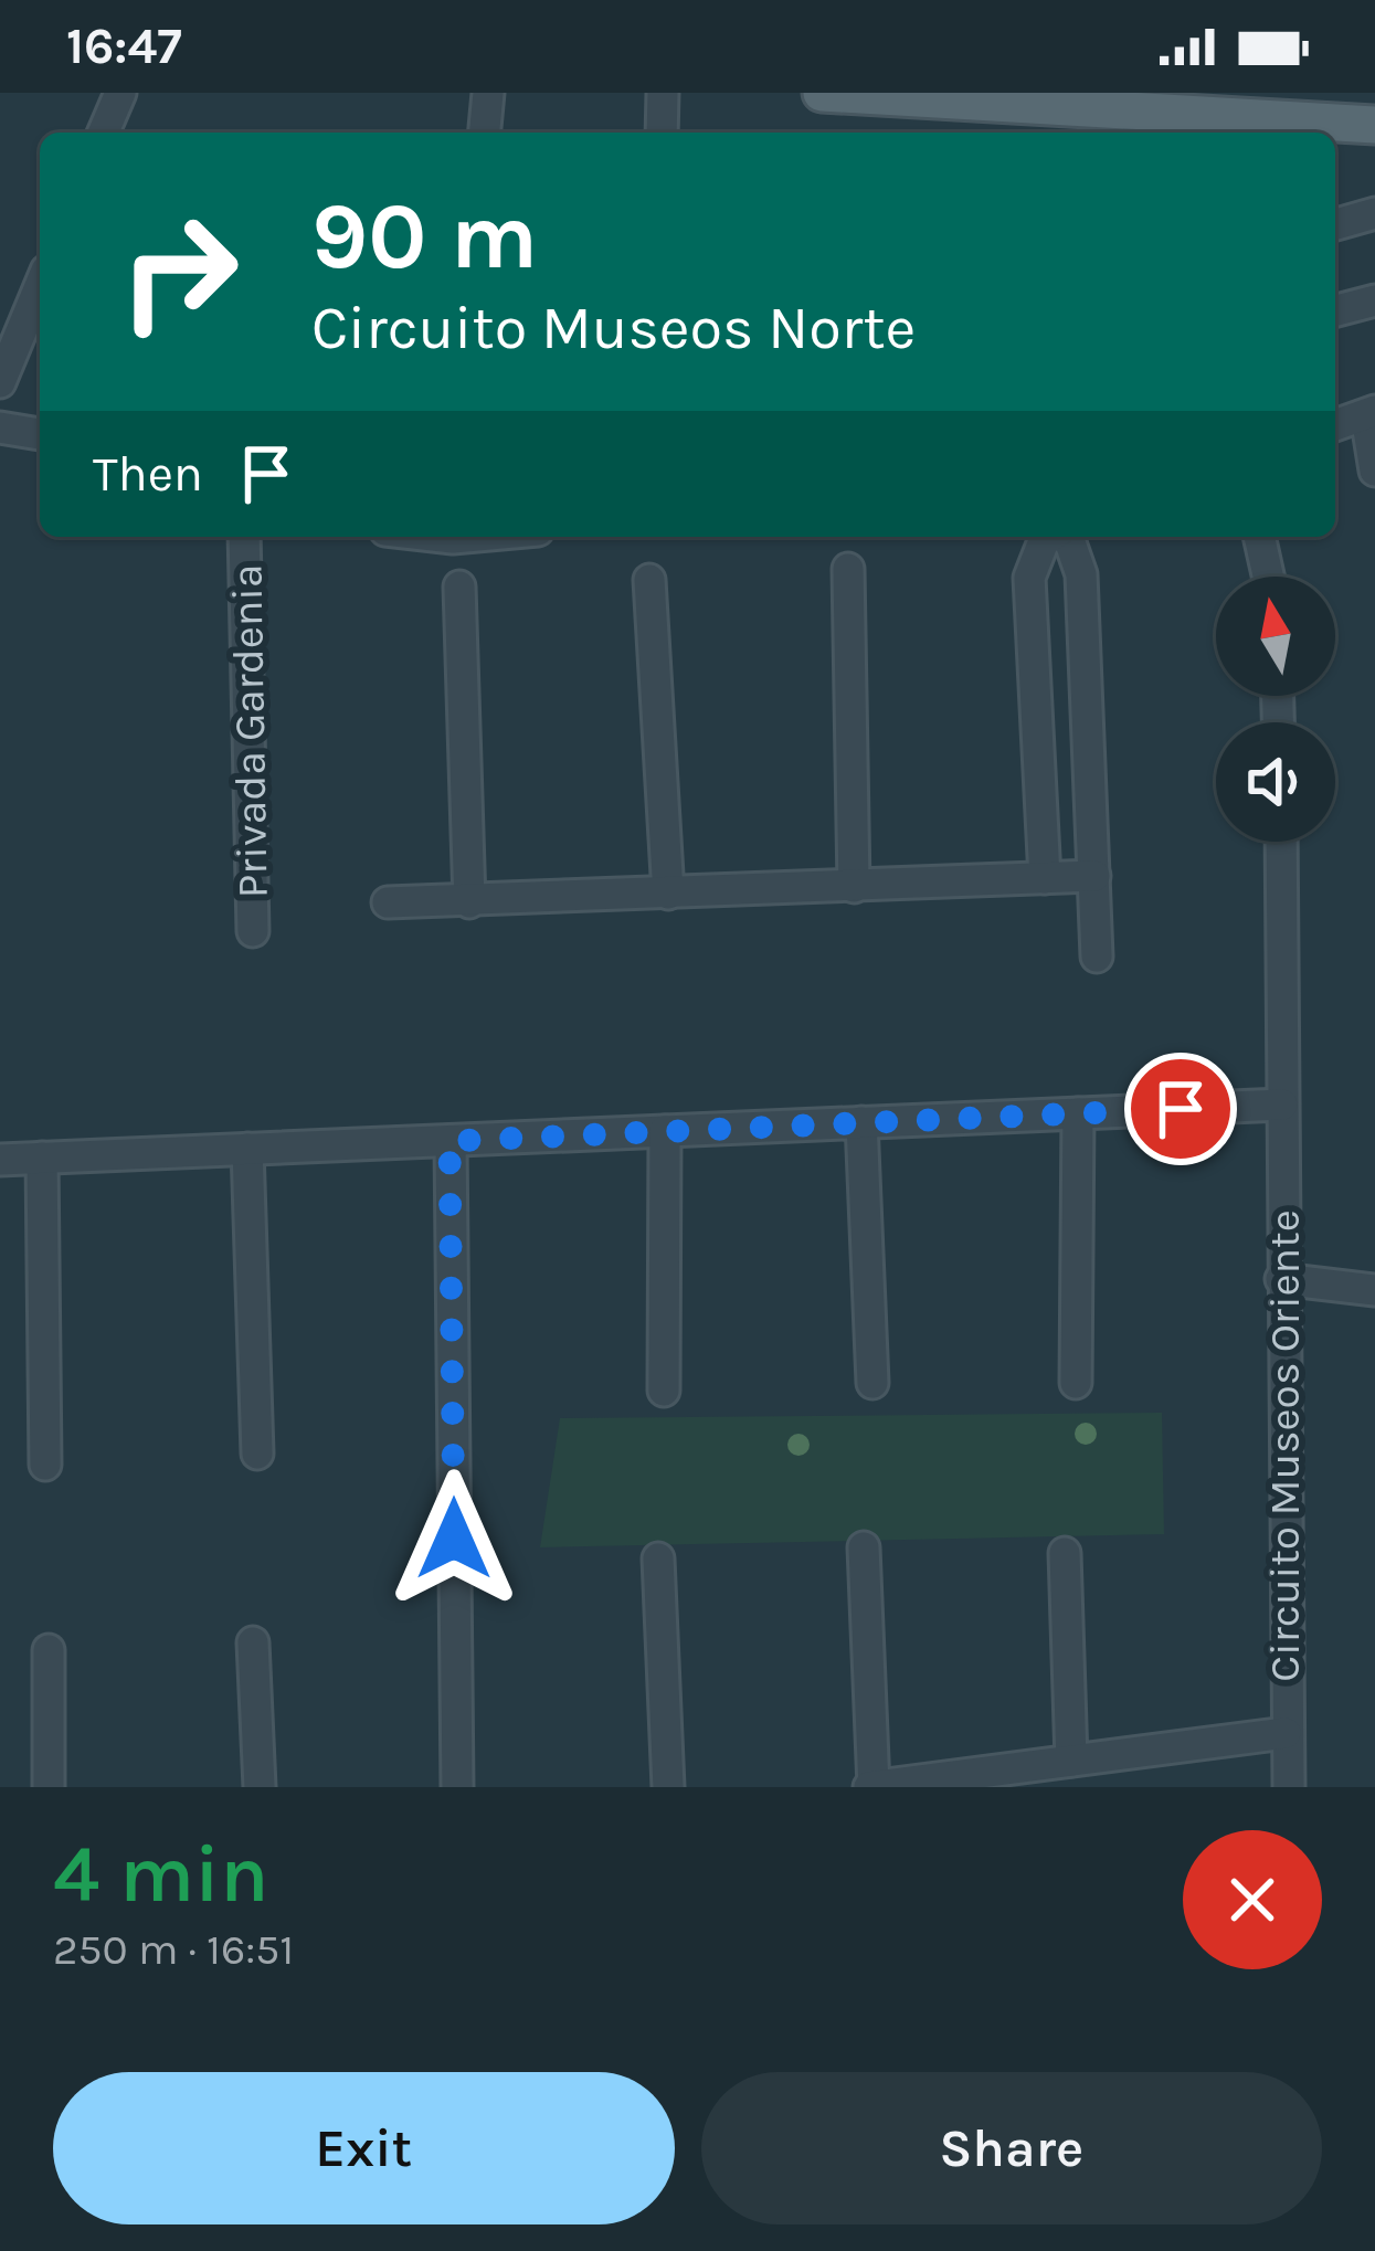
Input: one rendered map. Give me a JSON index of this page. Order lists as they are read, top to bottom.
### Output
{
  "streets": {
    "street": ["Privada Gardenia", "Circuito Museos Oriente"]
  },
  "north": "top",
  "page": {
    "status": "16:47",
    "turn": ["90 m", "Circuito Museos Norte"],
    "then": "Then",
    "heading": ["4 min", "250 m · 16:51"],
    "buttons": ["Exit", "Share"]
  }
}
